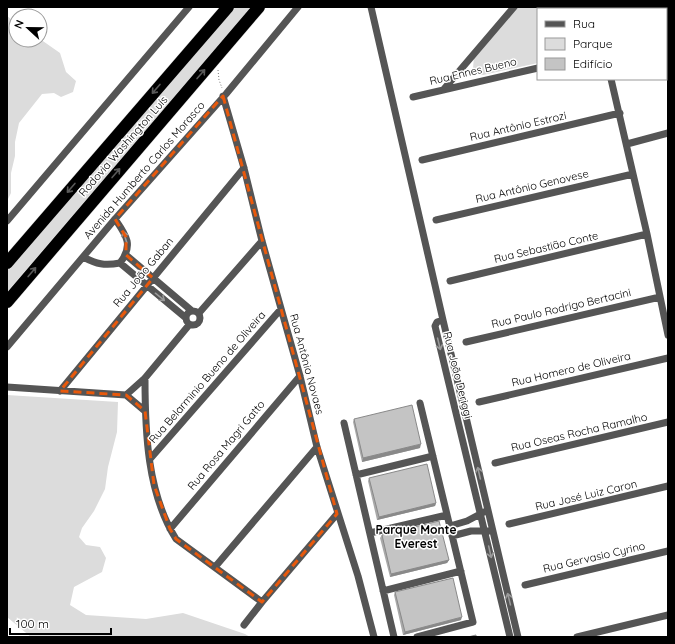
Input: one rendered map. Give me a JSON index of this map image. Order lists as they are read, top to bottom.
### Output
{
  "streets": {
    "highway": ["Rodovia Washington Luís"],
    "street": [
      "Rua Ennes Bueno",
      "Rua Antônio Estrozi",
      "Avenida Humberto Carlos Morasco",
      "Rua Antônio Genovese",
      "Rua Sebastião Conte",
      "Rua João Gaban",
      "Rua Paulo Rodrigo Bertacini",
      "Rua Antônio Novaes",
      "Rua Homero de Oliveira",
      "Rua João Deriggi",
      "Rua Belarminio Bueno de Oliveira",
      "Rua Oseas Rocha Ramalho",
      "Rua Rosa Magri Gatto",
      "Rua José Luiz Caron",
      "Rua Gervasio Cyrino"
    ]
  },
  "crossings": [
    ["Avenida Humberto Carlos Morasco", "Rua Antônio Novaes"],
    ["Rua João Gaban", "Rua Antônio Novaes"],
    ["Rua Antônio Novaes", "Rua Belarminio Bueno de Oliveira"],
    ["Rua Antônio Novaes", "Rua Rosa Magri Gatto"]
  ],
  "districts": ["Parque Monte Everest"],
  "legend": ["Rua", "Parque", "Edifício"],
  "scale_bar": "100 m",
  "north": "left"
}
